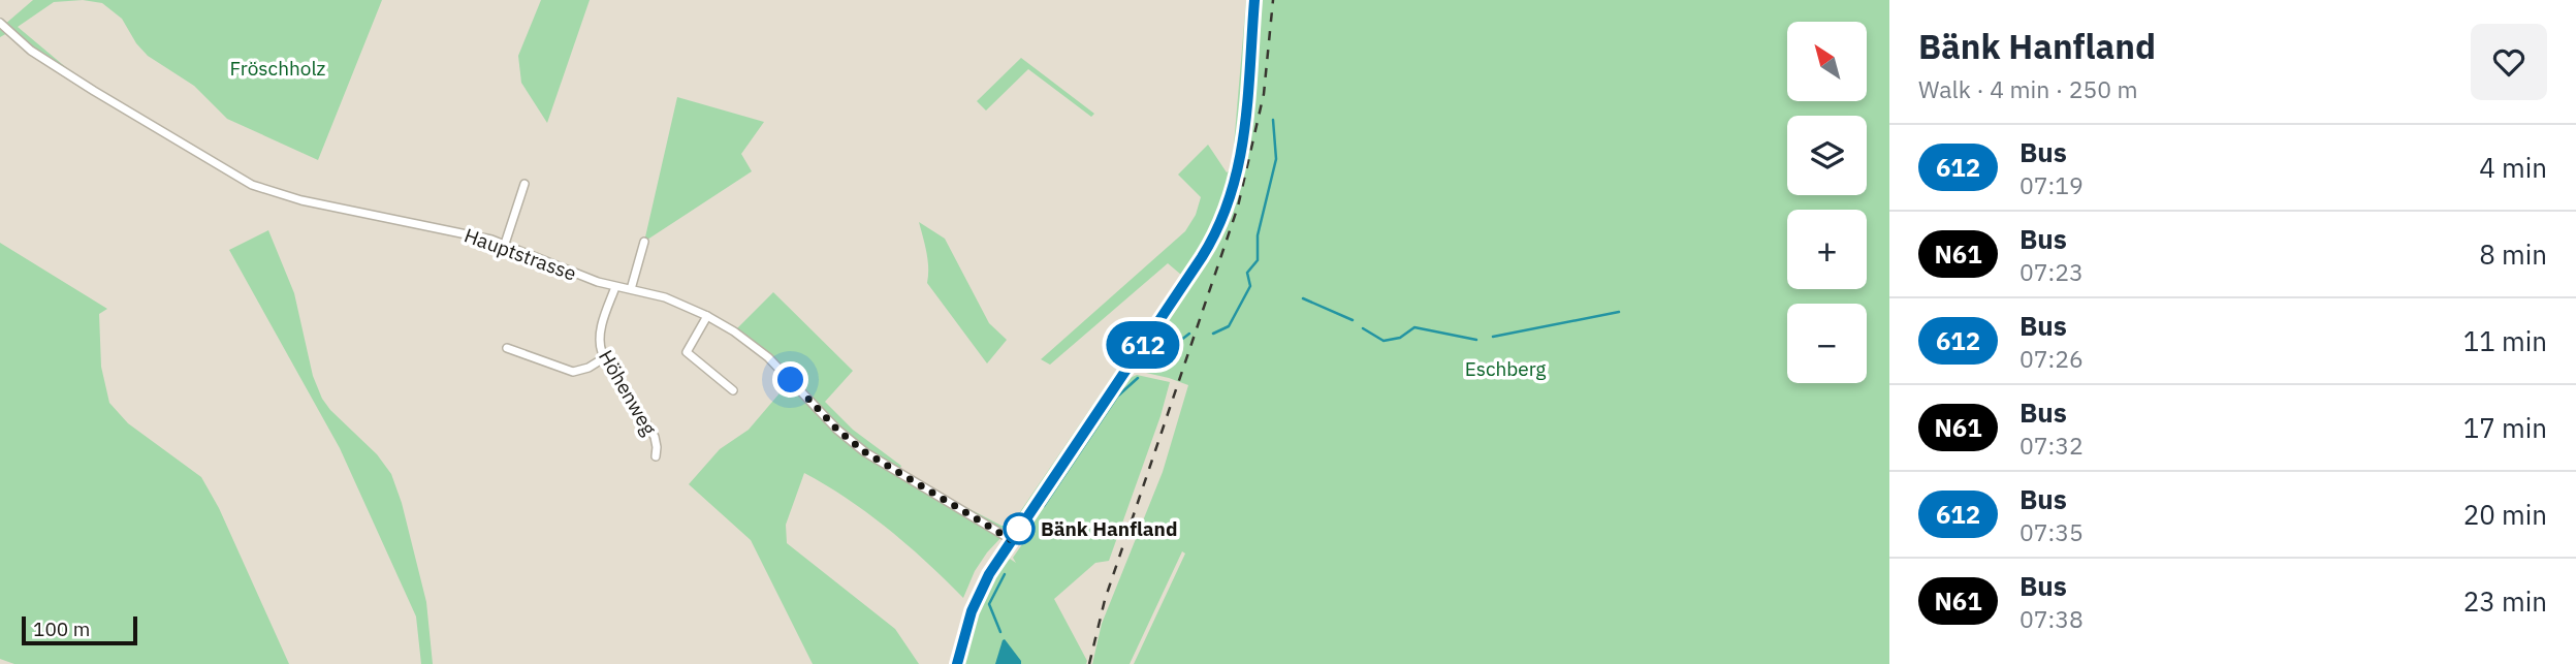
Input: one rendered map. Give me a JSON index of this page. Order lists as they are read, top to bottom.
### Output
{
  "streets": {
    "street": ["Hauptstrasse", "Höhenweg"]
  },
  "crossings": [
    ["Hauptstrasse", "Höhenweg"]
  ],
  "parks": ["Fröschholz", "Eschberg"],
  "places": ["Bänk Hanfland"],
  "lines": ["bus line 612"],
  "scale_bar": "100 m",
  "north": "top left",
  "page": {
    "on_map": "612",
    "heading": ["Bänk Hanfland", "Walk · 4 min · 250 m"],
    "map_buttons": ["+", "−"],
    "list": [
      {
        "mark": "612",
        "name": "Bus",
        "note": "07:19",
        "value": "4 min"
      },
      {
        "mark": "N61",
        "name": "Bus",
        "note": "07:23",
        "value": "8 min"
      },
      {
        "mark": "612",
        "name": "Bus",
        "note": "07:26",
        "value": "11 min"
      },
      {
        "mark": "N61",
        "name": "Bus",
        "note": "07:32",
        "value": "17 min"
      },
      {
        "mark": "612",
        "name": "Bus",
        "note": "07:35",
        "value": "20 min"
      },
      {
        "mark": "N61",
        "name": "Bus",
        "note": "07:38",
        "value": "23 min"
      }
    ],
    "scale": "100 m"
  }
}
